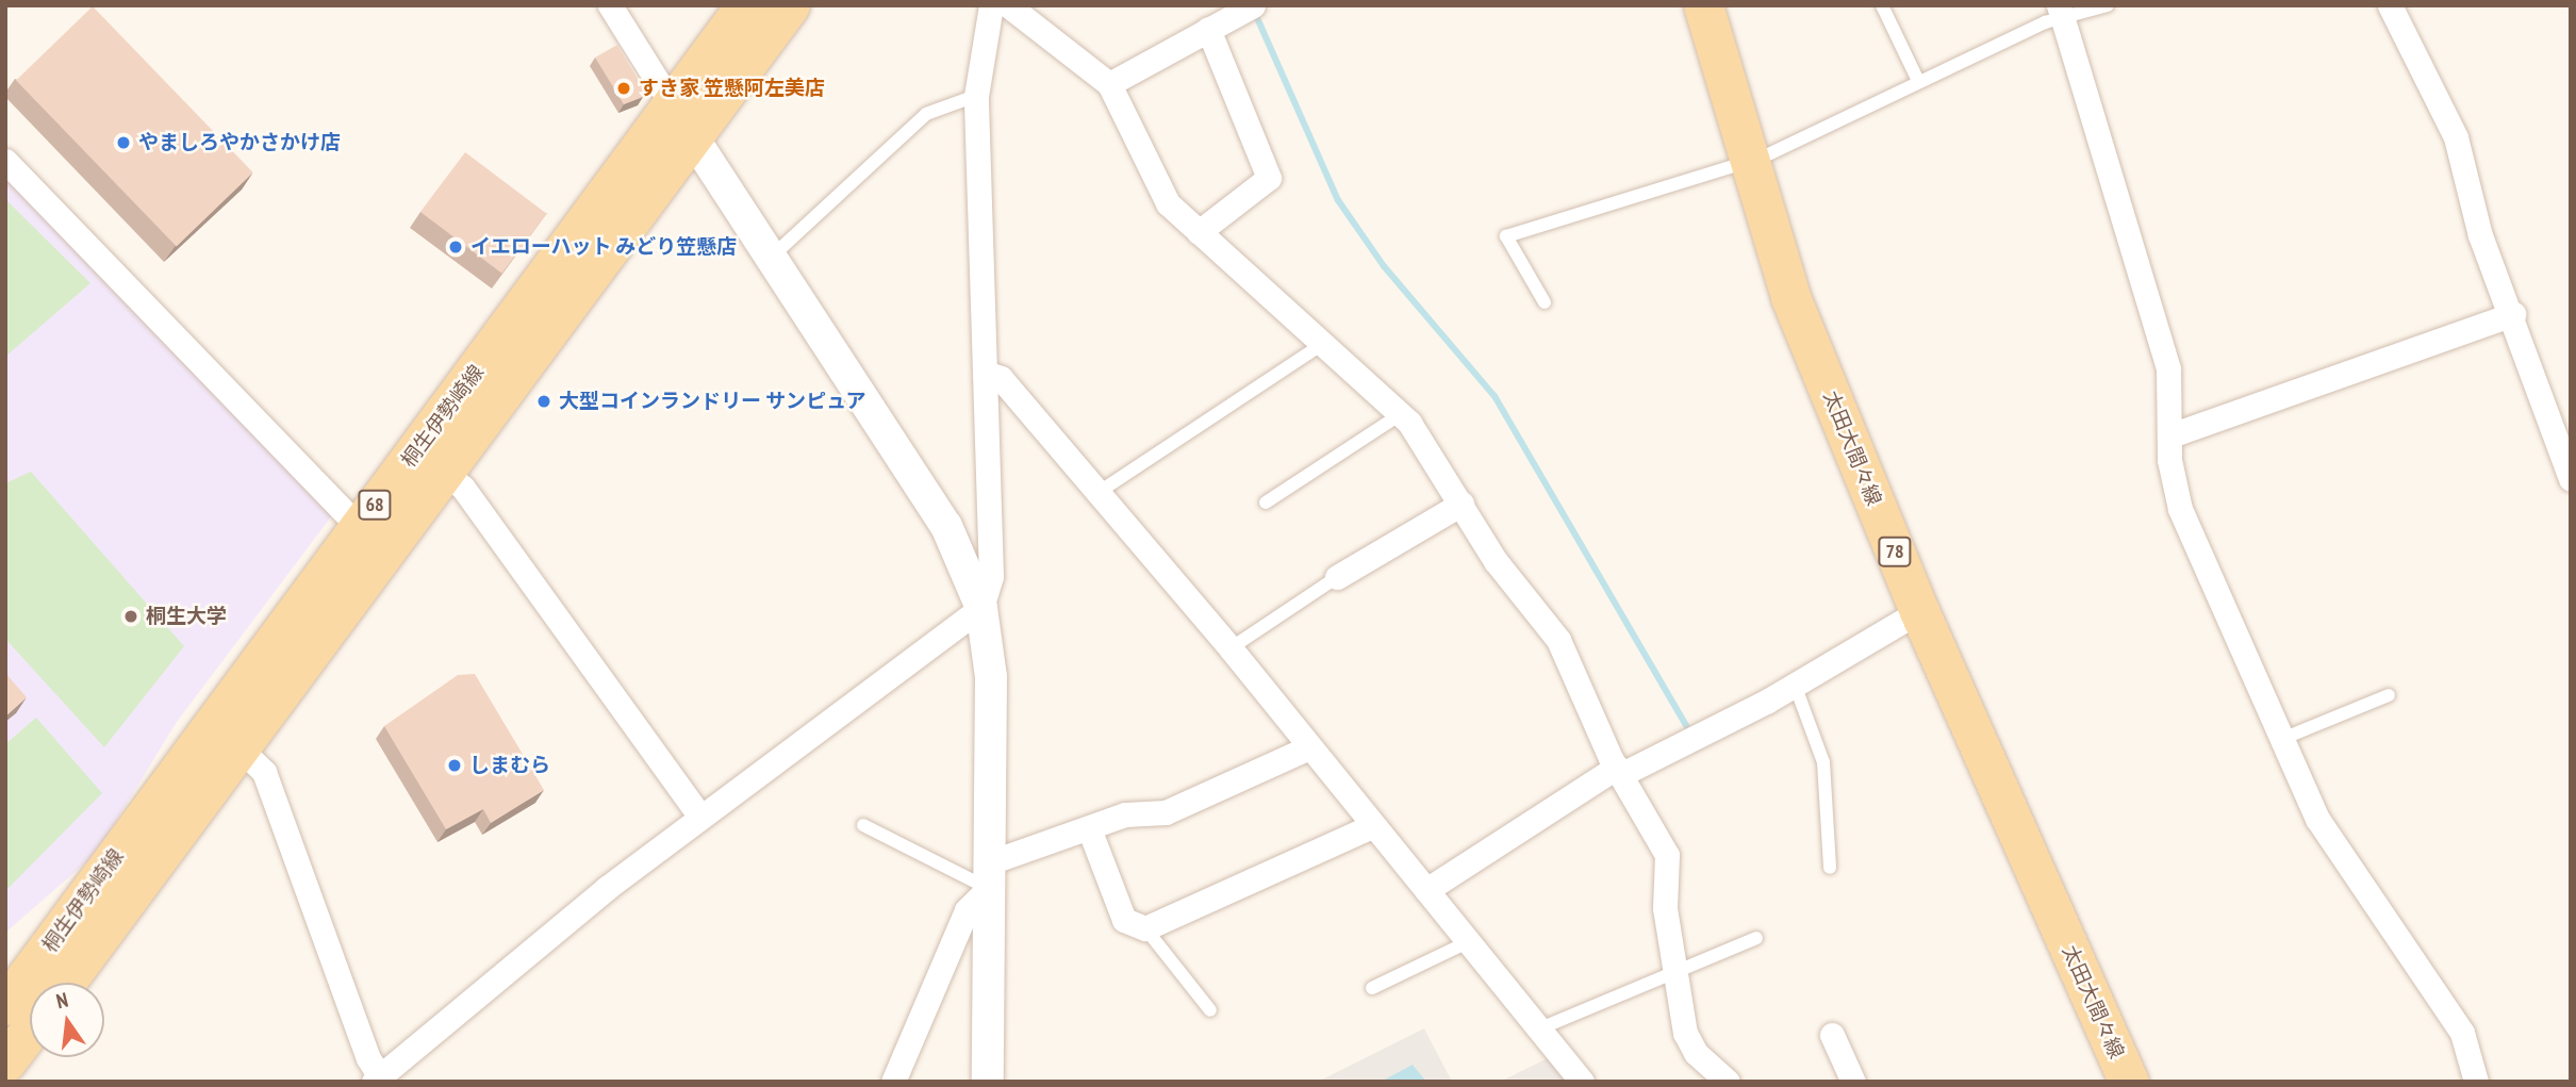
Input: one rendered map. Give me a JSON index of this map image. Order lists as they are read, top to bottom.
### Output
{
  "streets": {
    "main road": [
      "桐生伊勢崎線",
      "太田大間々線",
      "68",
      "78"
    ]
  },
  "places": [
    "すき家 笠懸阿左美店",
    "やましろやかさかけ店",
    "イエローハット みどり笠懸店",
    "大型コインランドリー サンピュア",
    "桐生大学",
    "しまむら"
  ],
  "north": "top"
}
